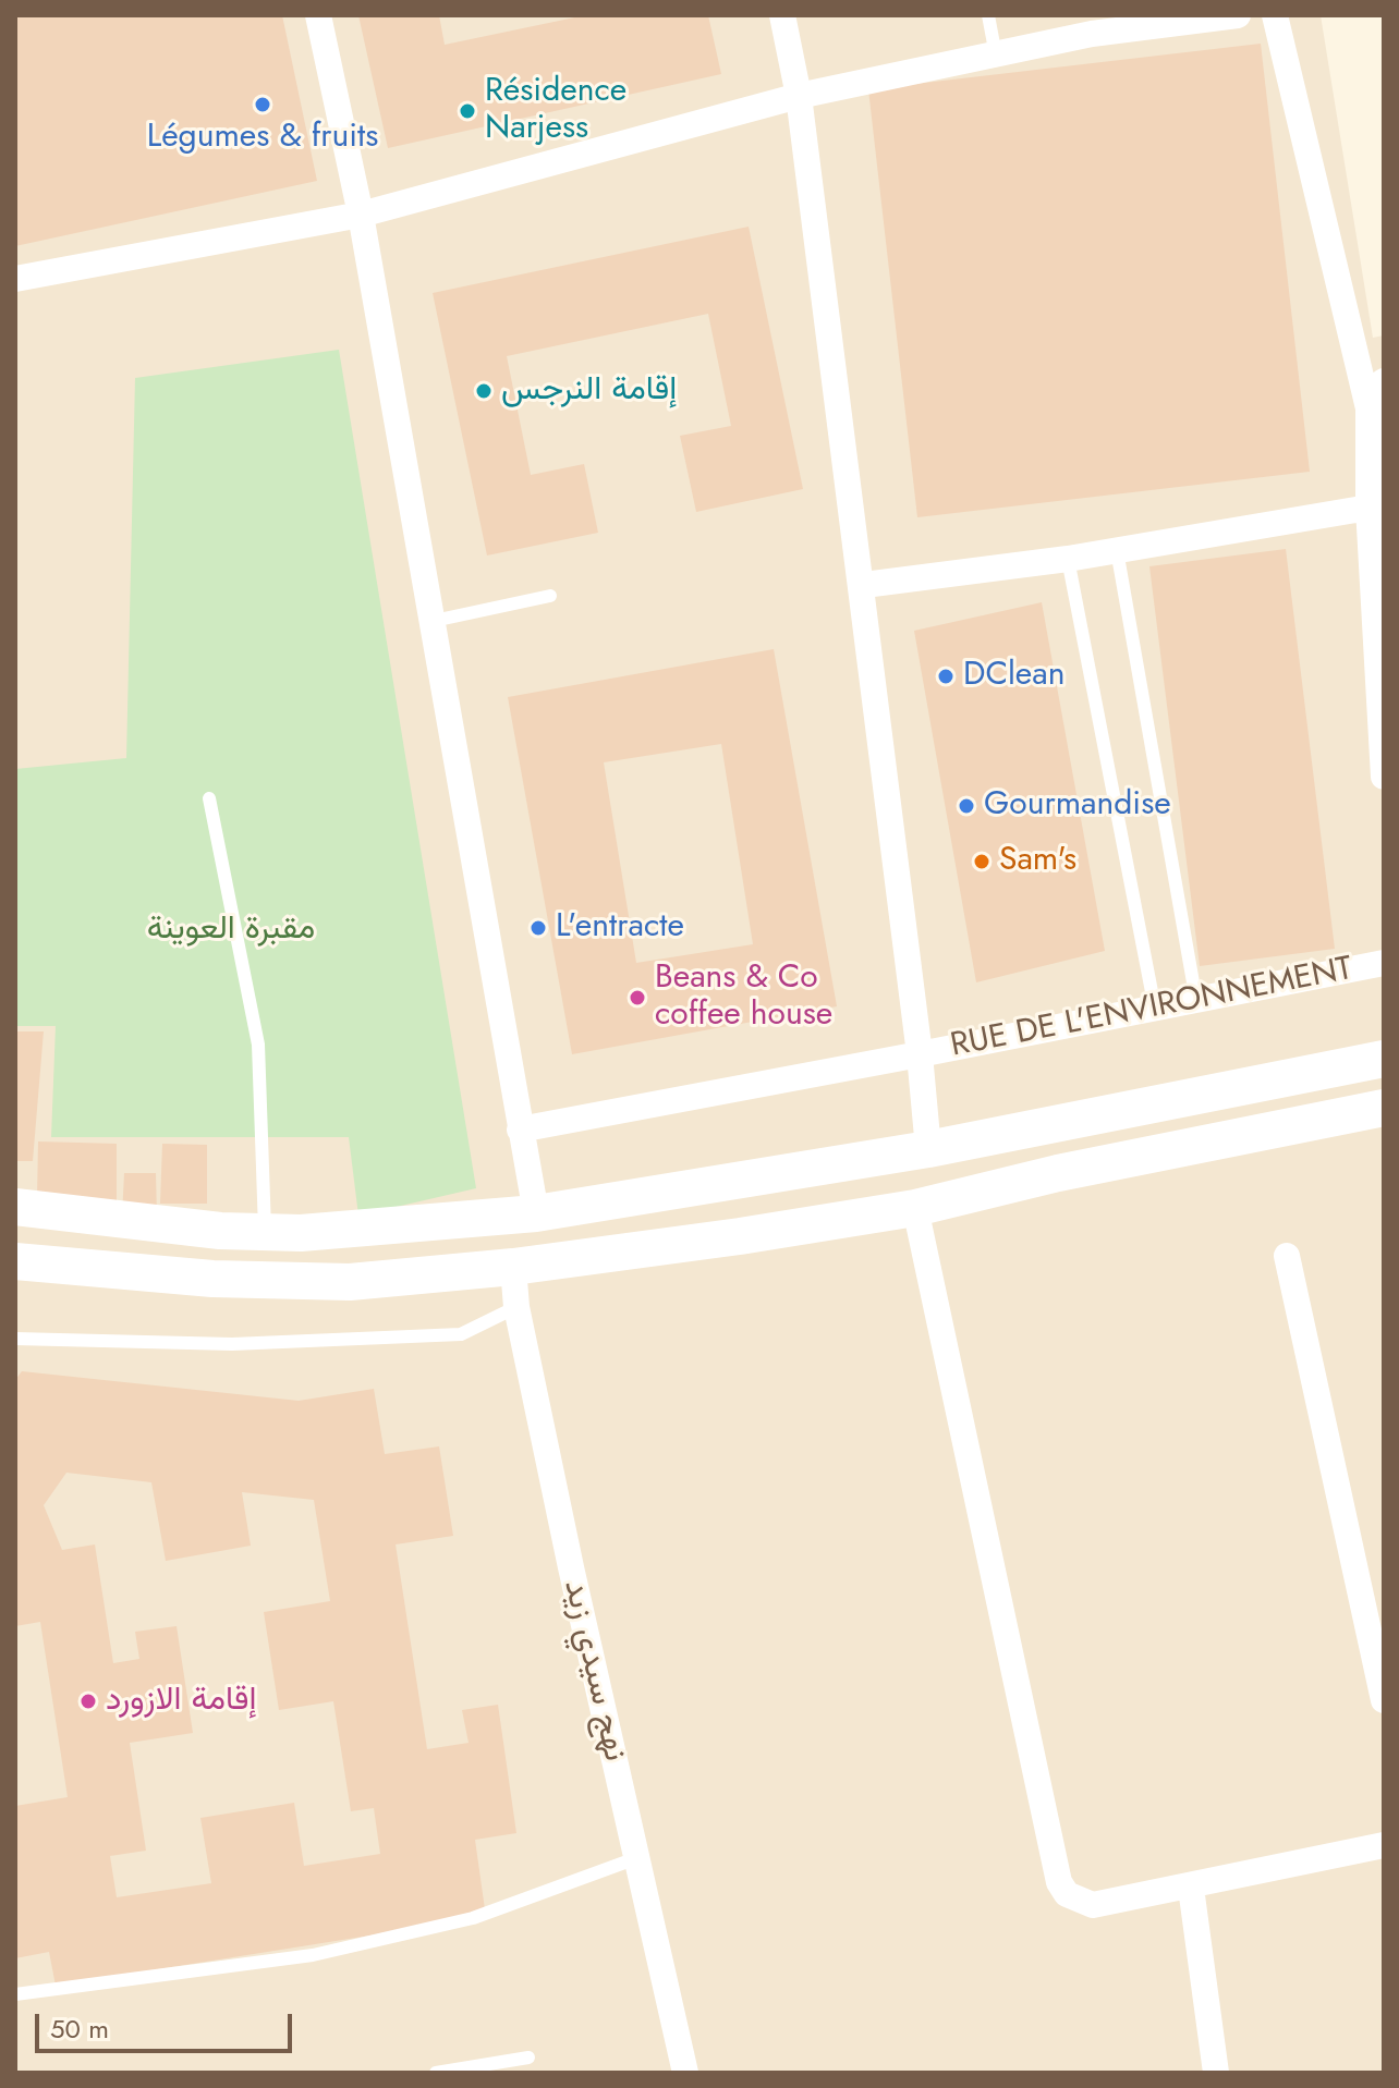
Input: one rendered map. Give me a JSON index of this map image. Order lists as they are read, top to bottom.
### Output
{
  "streets": {
    "street": ["RUE DE L'ENVIRONNEMENT", "نهج سيدي زيد"]
  },
  "parks": ["مقبرة العوينة"],
  "places": [
    "Légumes & fruits",
    "Résidence Narjess",
    "إقامة النرجس",
    "DClean",
    "Gourmandise",
    "Sam's",
    "L'entracte",
    "Beans & Co coffee house",
    "إقامة الازورد"
  ],
  "scale_bar": "50 m"
}
